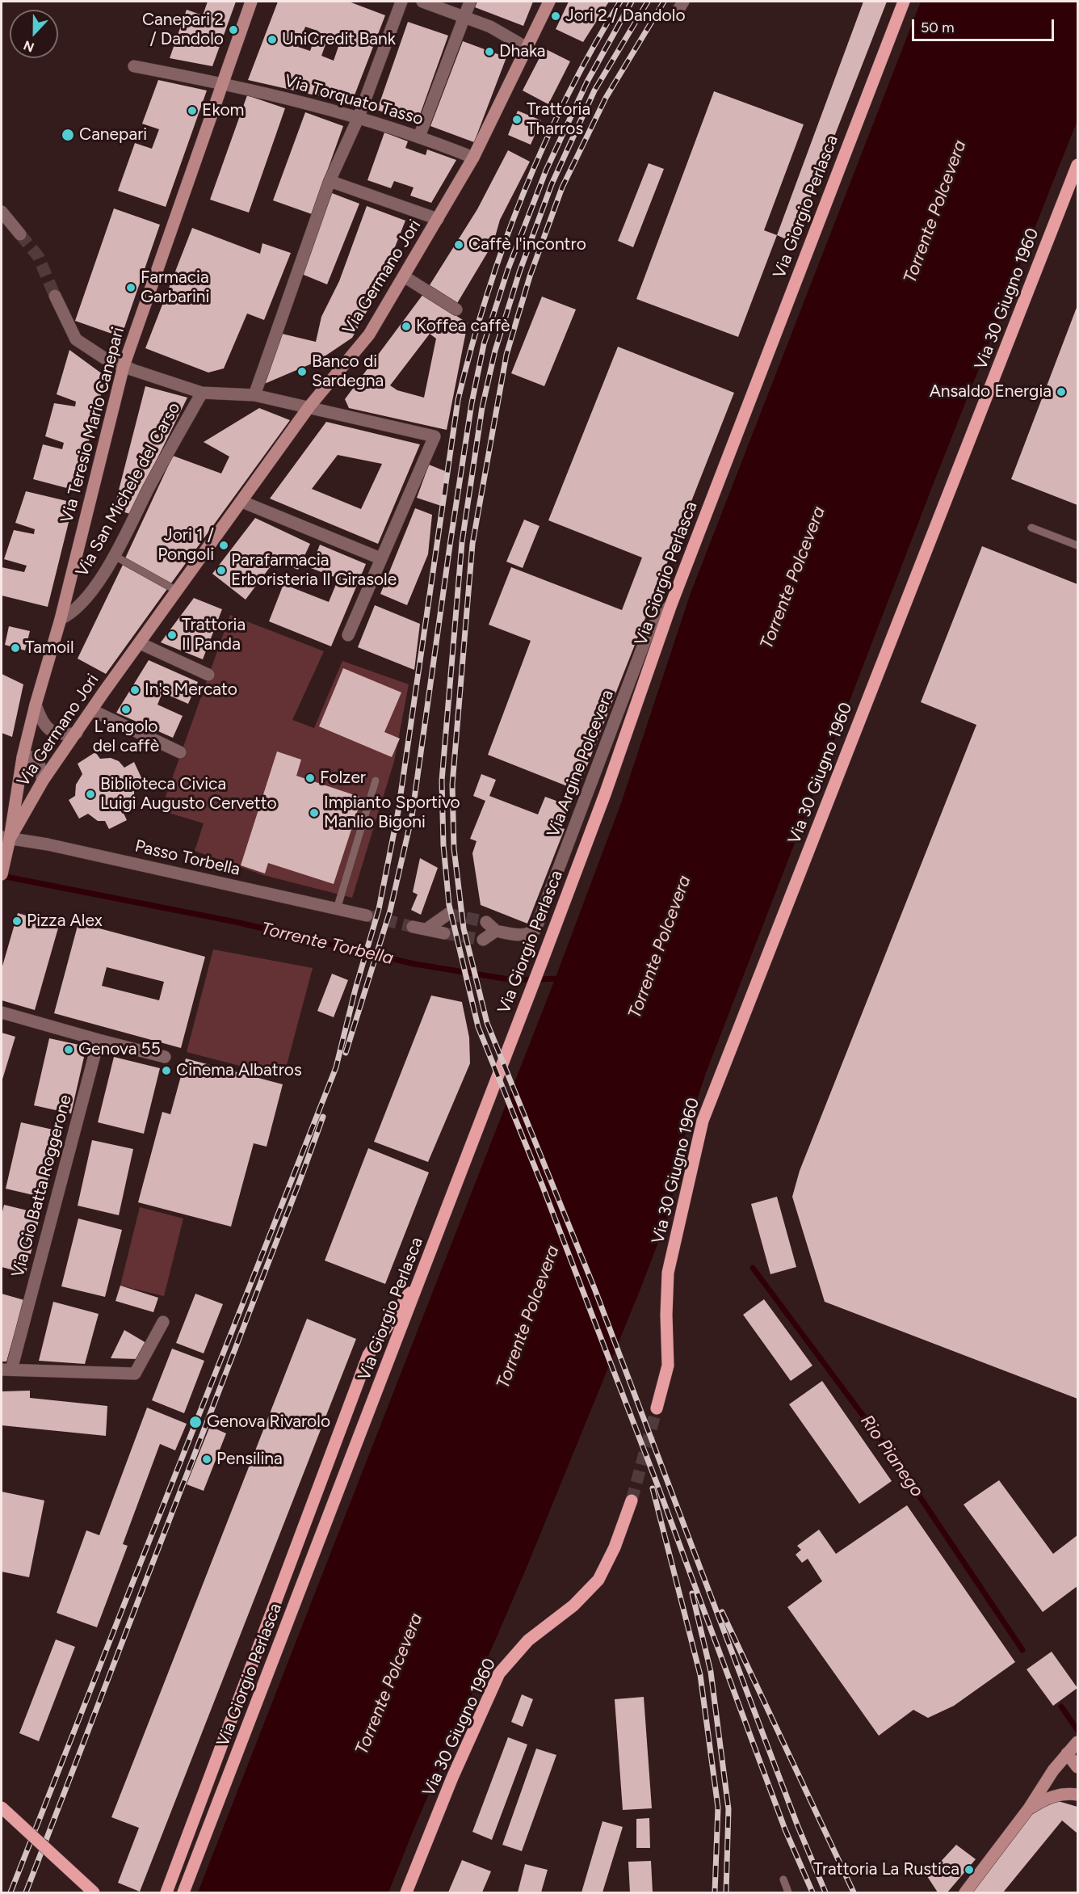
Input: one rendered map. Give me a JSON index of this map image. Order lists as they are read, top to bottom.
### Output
{
  "streets": {
    "main road": [
      "Via Giorgio Perlasca",
      "Via Germano Jori",
      "Via 30 Giugno 1960",
      "Via Teresio Mario Canepari"
    ],
    "street": [
      "Via Torquato Tasso",
      "Via San Michele del Carso",
      "Via Argine Polcevera",
      "Passo Torbella",
      "Via Gio Batta Roggerone"
    ]
  },
  "crossings": [
    ["Via Torquato Tasso", "Via Germano Jori"],
    ["Via Torquato Tasso", "Via Teresio Mario Canepari"],
    ["Via Giorgio Perlasca", "Via Argine Polcevera"],
    ["Via Germano Jori", "Via Teresio Mario Canepari"],
    ["Via Germano Jori", "Passo Torbella"],
    ["Via Teresio Mario Canepari", "Via San Michele del Carso"],
    ["Via Teresio Mario Canepari", "Passo Torbella"]
  ],
  "water": ["Torrente Polcevera", "Torrente Torbella", "Rio Pianego"],
  "places": [
    "Jori 2 / Dandolo",
    "Canepari 2 / Dandolo",
    "UniCredit Bank",
    "Dhaka",
    "Ekom",
    "Trattoria Tharros",
    "Canepari",
    "Caffè l'incontro",
    "Farmacia Garbarini",
    "Koffea caffè",
    "Banco di Sardegna",
    "Ansaldo Energia",
    "Jori 1 / Pongoli",
    "Parafarmacia Erboristeria Il Girasole",
    "Trattoria Il Panda",
    "Tamoil",
    "In's Mercato",
    "L'angolo del caffè",
    "Folzer",
    "Biblioteca Civica Luigi Augusto Cervetto",
    "Impianto Sportivo Manlio Bigoni",
    "Pizza Alex",
    "Genova 55",
    "Cinema Albatros",
    "Genova Rivarolo",
    "Pensilina",
    "Trattoria La Rustica"
  ],
  "scale_bar": "50 m",
  "north": "bottom"
}
